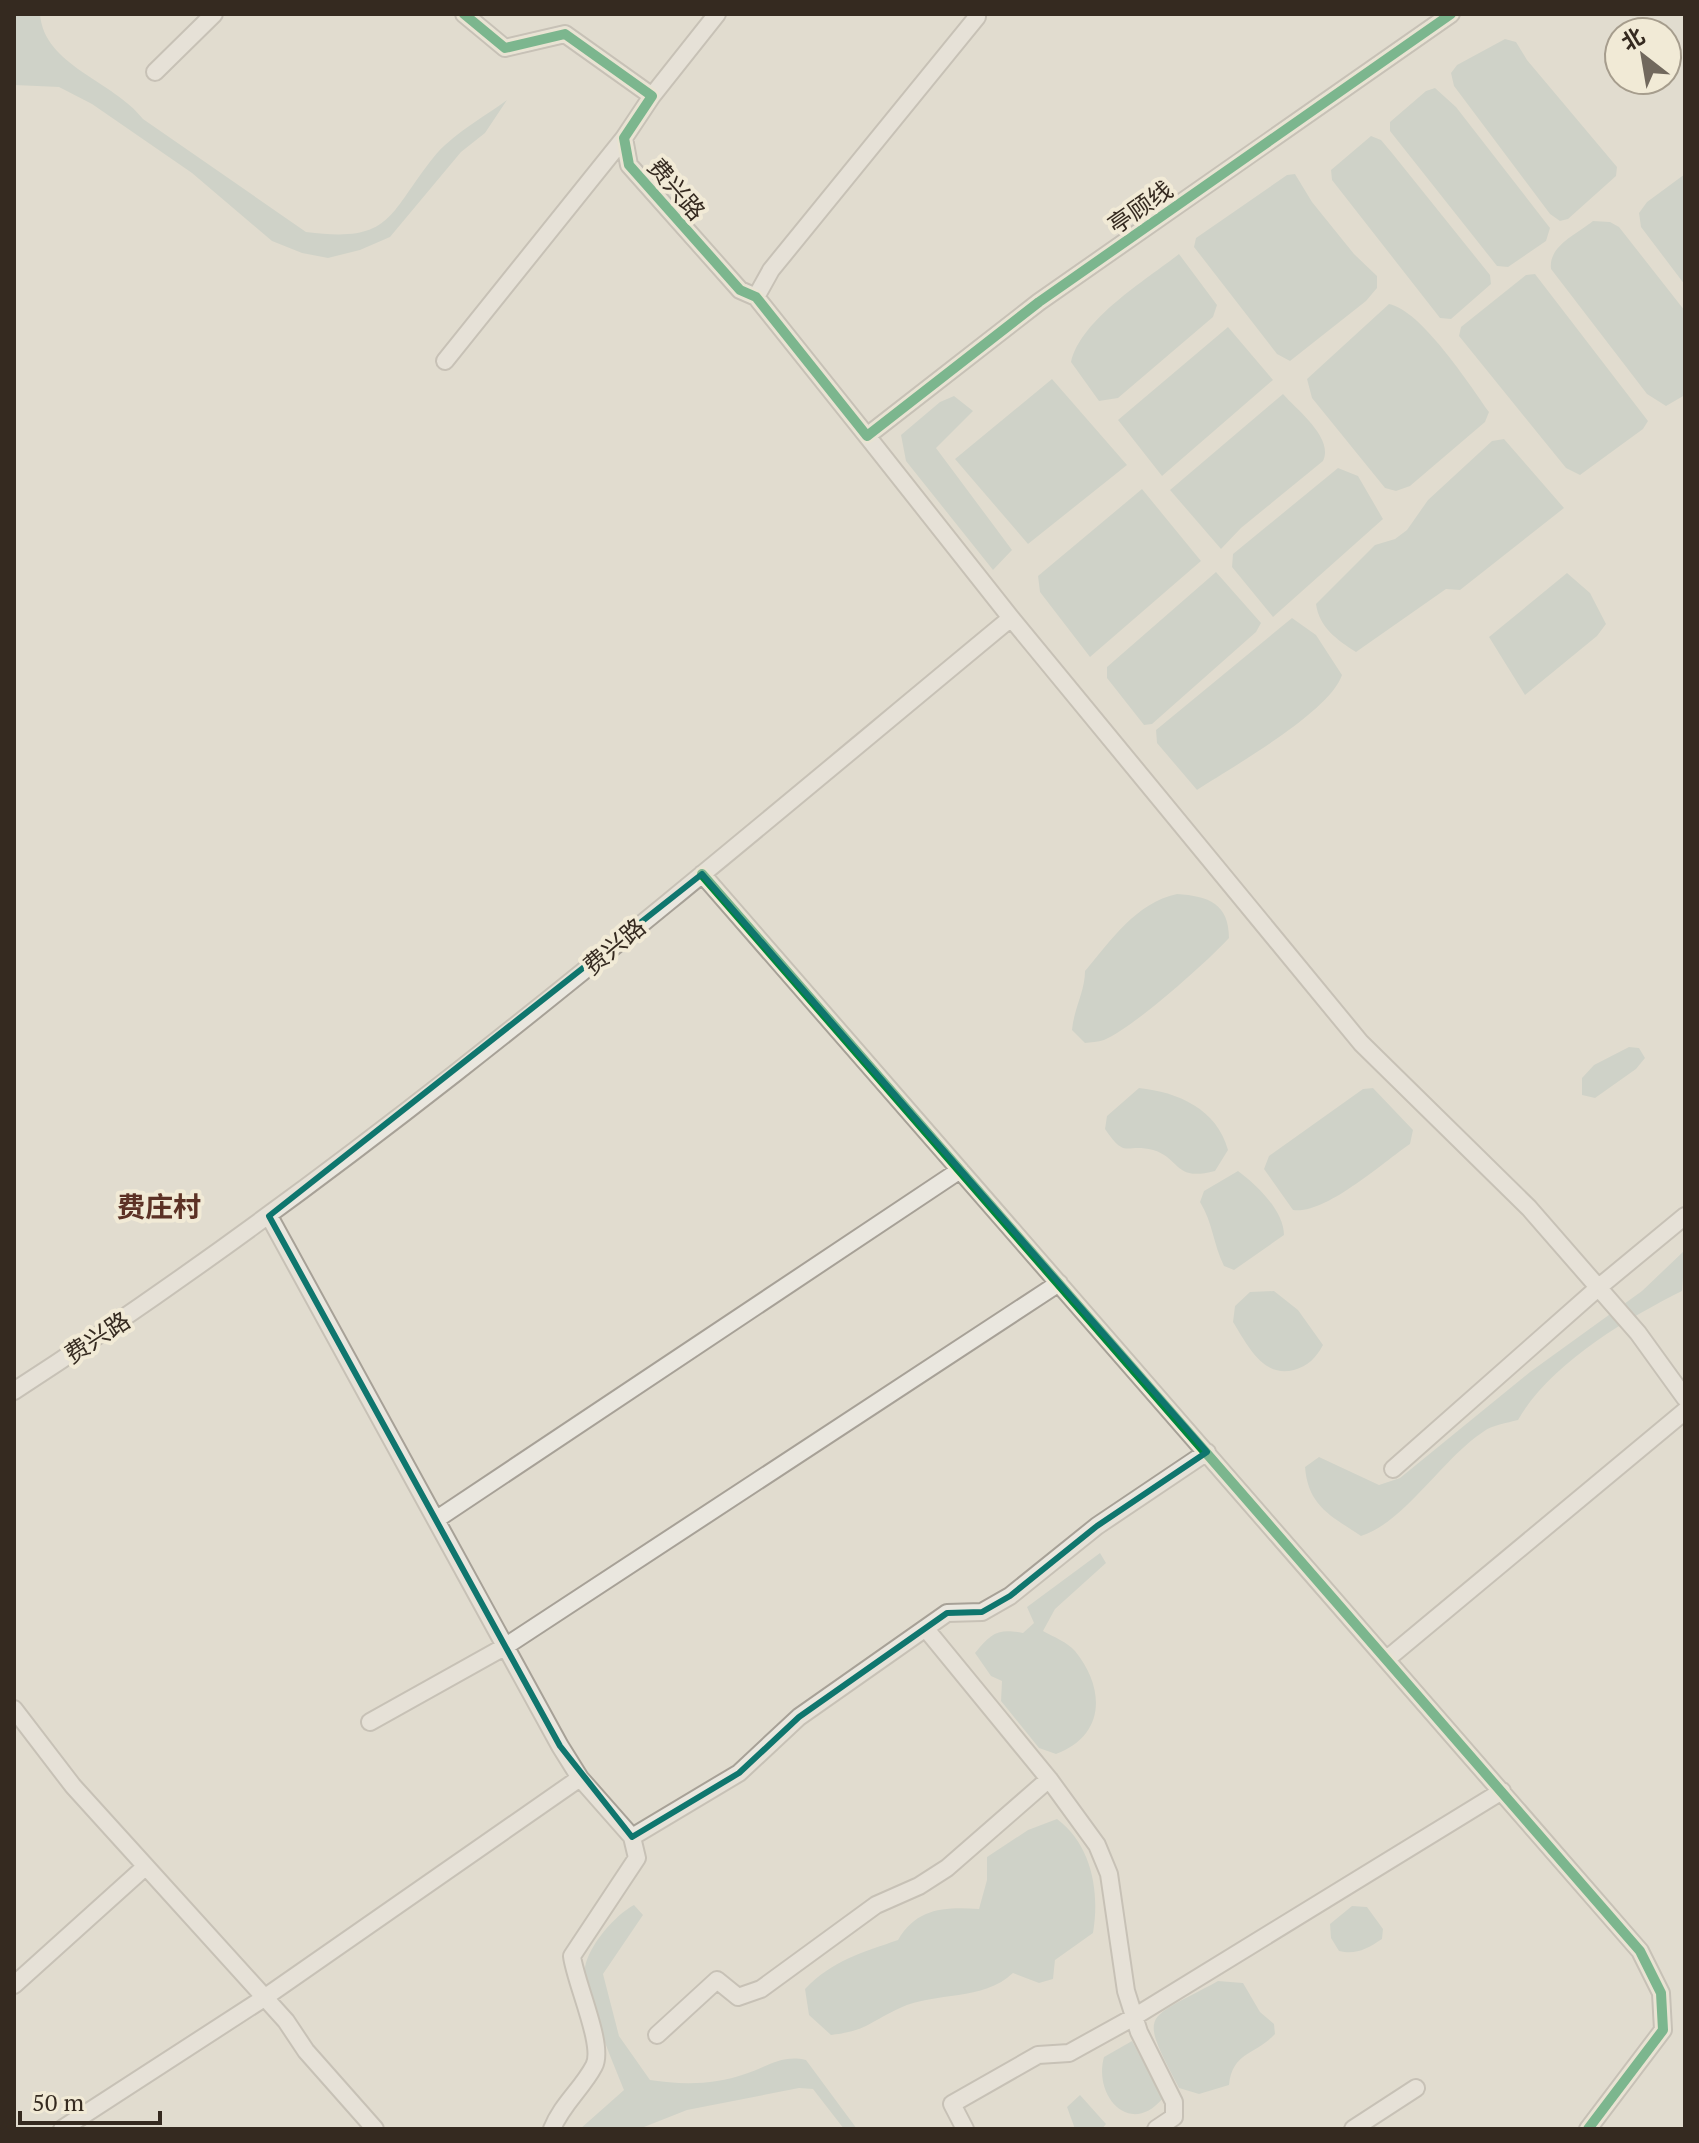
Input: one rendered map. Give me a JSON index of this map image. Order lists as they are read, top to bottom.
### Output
{
  "streets": {
    "street": ["费兴路", "亭顾线"]
  },
  "crossings": [
    ["费兴路", "亭顾线"]
  ],
  "districts": ["费庄村"],
  "scale_bar": "50 m",
  "north": "top left"
}
